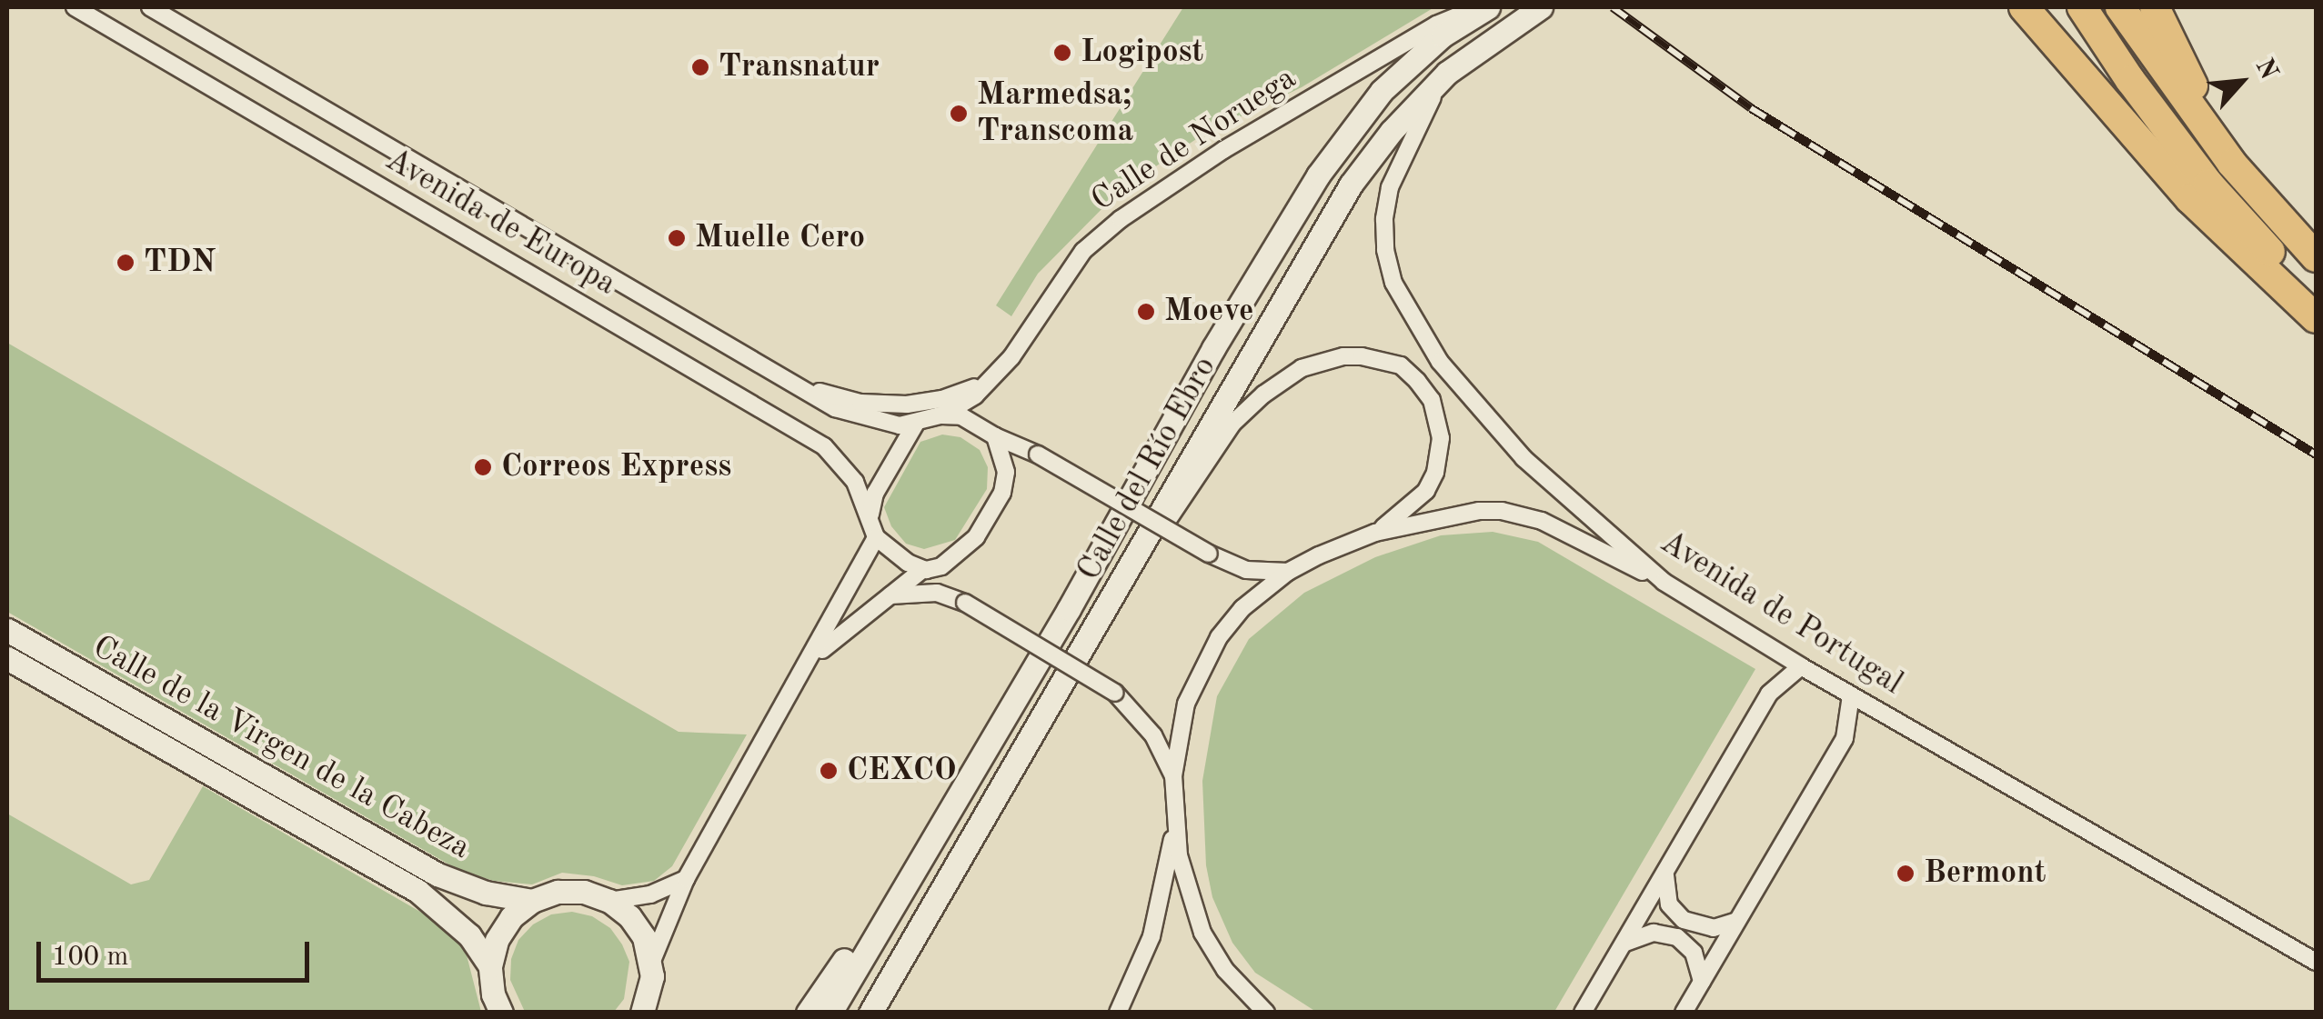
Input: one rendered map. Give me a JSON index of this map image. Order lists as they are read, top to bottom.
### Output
{
  "streets": {
    "main road": ["Calle del Río Ebro", "Calle de la Virgen de la Cabeza"],
    "street": ["Calle de Noruega", "Avenida de Europa", "Avenida de Portugal"]
  },
  "crossings": [
    ["Calle de Noruega", "Avenida de Europa"],
    ["Calle del Río Ebro", "Avenida de Portugal"]
  ],
  "places": [
    "Logipost",
    "Transnatur",
    "Marmedsa; Transcoma",
    "Muelle Cero",
    "TDN",
    "Moeve",
    "Correos Express",
    "CEXCO",
    "Bermont"
  ],
  "scale_bar": "100 m",
  "north": "top right"
}
